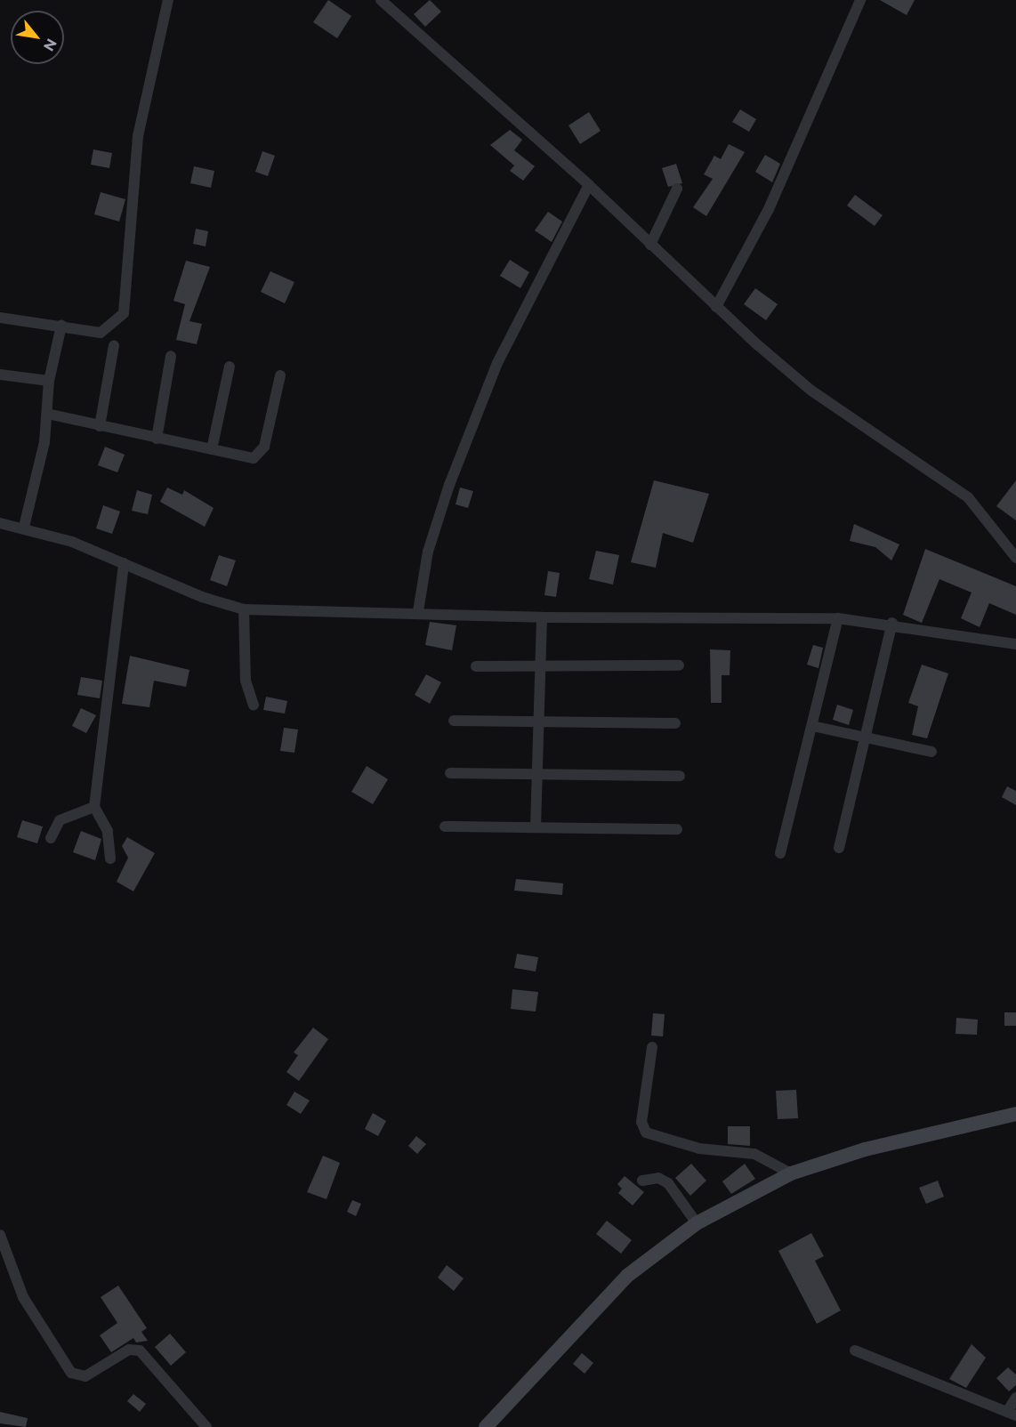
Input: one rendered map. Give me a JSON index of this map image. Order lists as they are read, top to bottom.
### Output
{
  "north": "bottom right"
}
